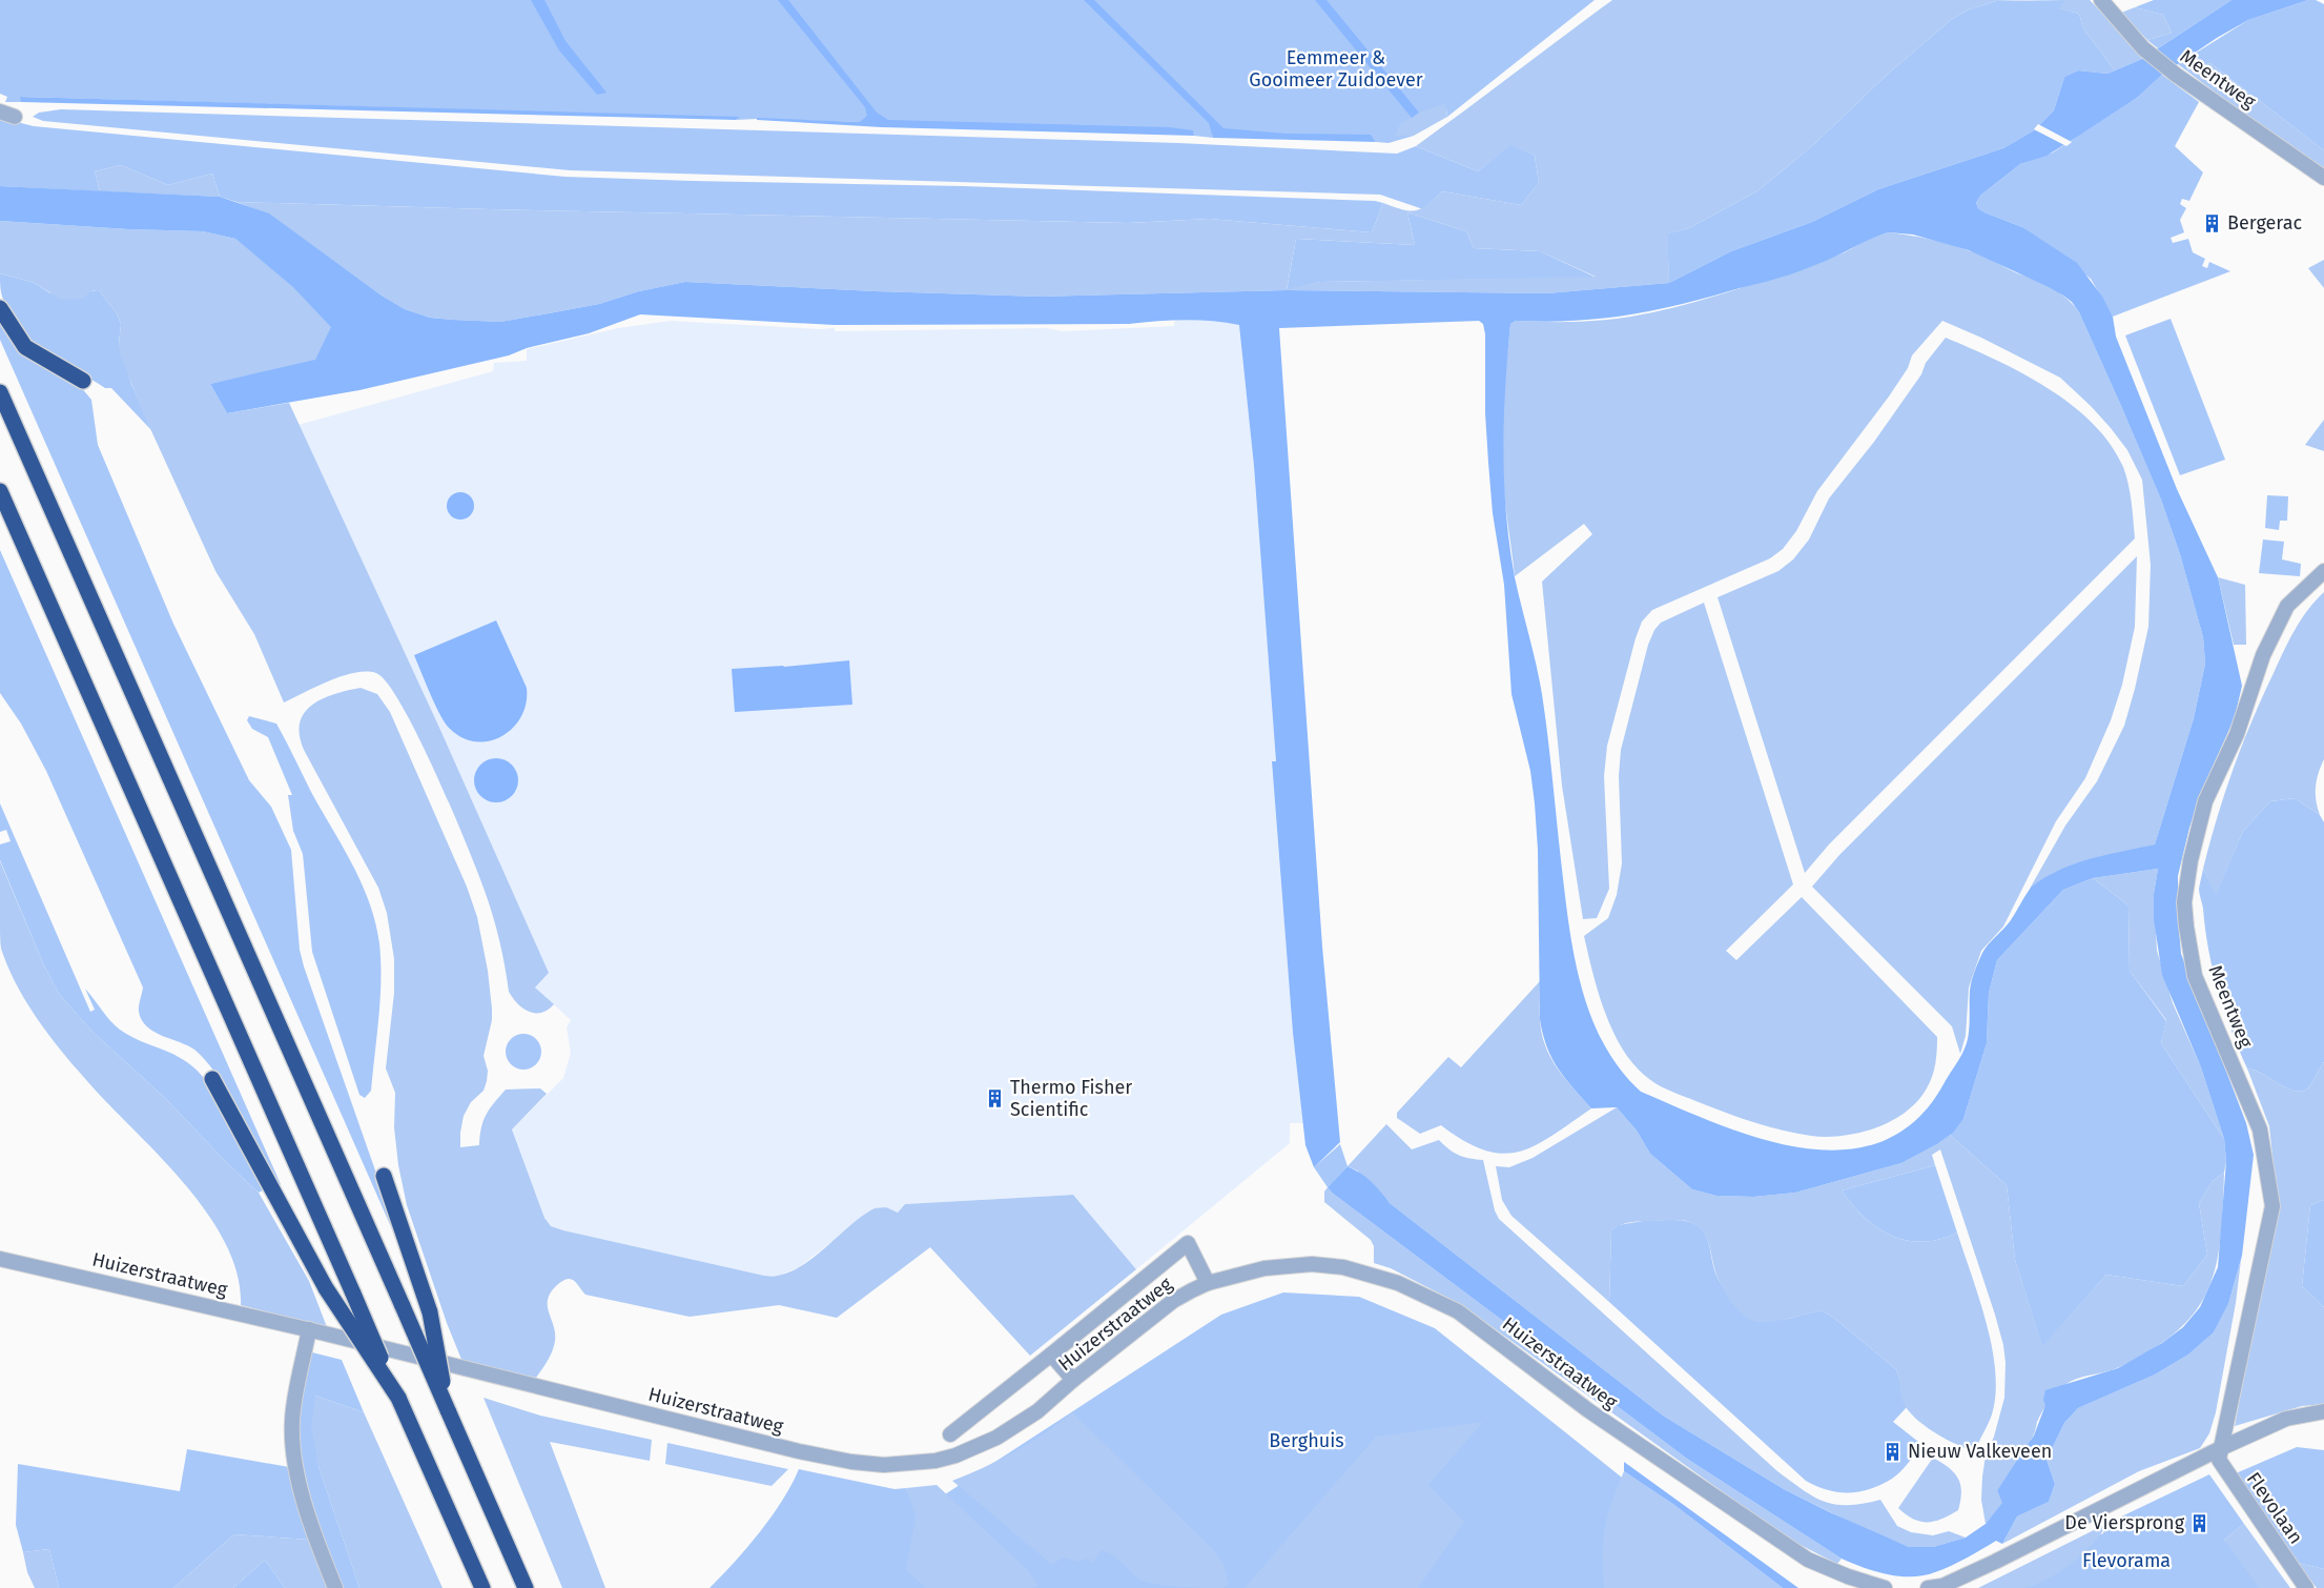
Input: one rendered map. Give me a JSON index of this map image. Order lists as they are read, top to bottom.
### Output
{
  "streets": {
    "street": ["Meentweg", "Huizerstraatweg", "Flevolaan"]
  },
  "crossings": [
    ["Meentweg", "Flevolaan"]
  ],
  "parks": ["Eemmeer & Gooimeer Zuidoever", "Berghuis", "Flevorama"],
  "places": {
    "building": [
      "Bergerac",
      "Thermo Fisher Scientific",
      "Nieuw Valkeveen",
      "De Viersprong"
    ]
  }
}
